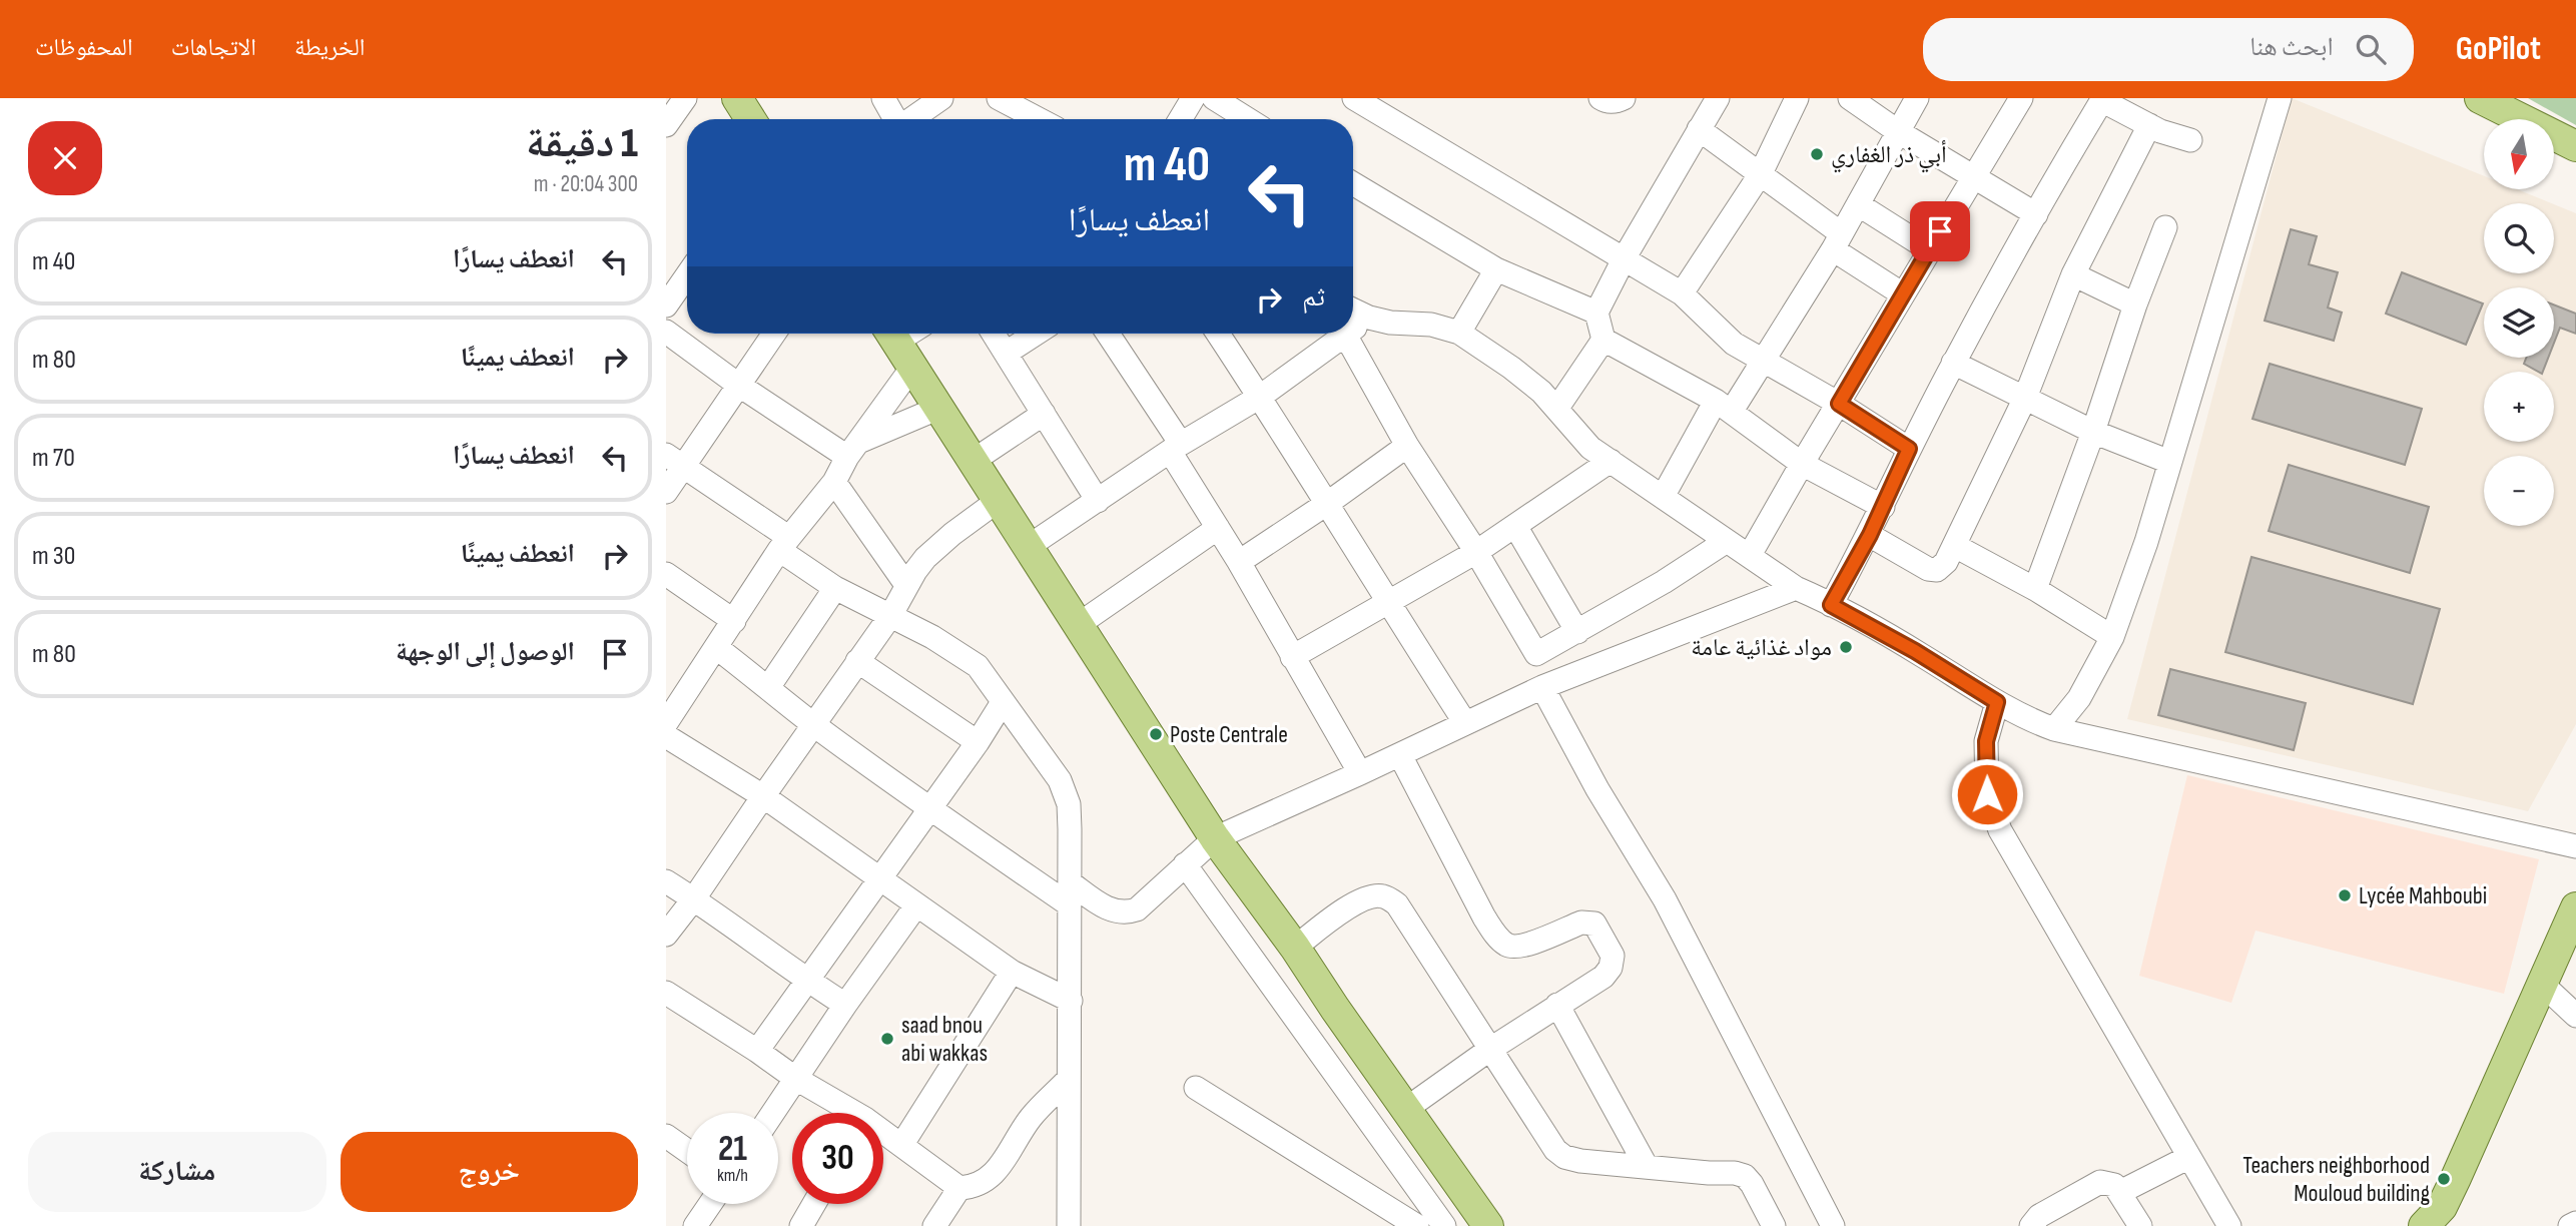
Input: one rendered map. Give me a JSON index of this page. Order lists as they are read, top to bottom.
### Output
{
  "places": [
    "أبي ذر الغفاري",
    "مواد غذائية عامة",
    "Poste Centrale",
    "Lycée Mahboubi",
    "saad bnou abi wakkas",
    "Teachers neighborhood Mouloud building"
  ],
  "north": "bottom",
  "page": {
    "header": "GoPilot",
    "search": "ابحث هنا",
    "nav": ["الخريطة", "الاتجاهات", "المحفوظات"],
    "heading": ["1 دقيقة", "300 m · 20:04"],
    "map_buttons": ["+", "−"],
    "turn": ["40 m", "انعطف يسارًا"],
    "list": [
      {
        "name": "انعطف يسارًا",
        "value": "40 m"
      },
      {
        "name": "انعطف يمينًا",
        "value": "80 m"
      },
      {
        "name": "انعطف يسارًا",
        "value": "70 m"
      },
      {
        "name": "انعطف يمينًا",
        "value": "30 m"
      },
      {
        "name": "الوصول إلى الوجهة",
        "value": "80 m"
      }
    ],
    "then": "ثم",
    "speed": "21 km/h",
    "limit": "30",
    "buttons": ["خروج", "مشاركة"]
  }
}
